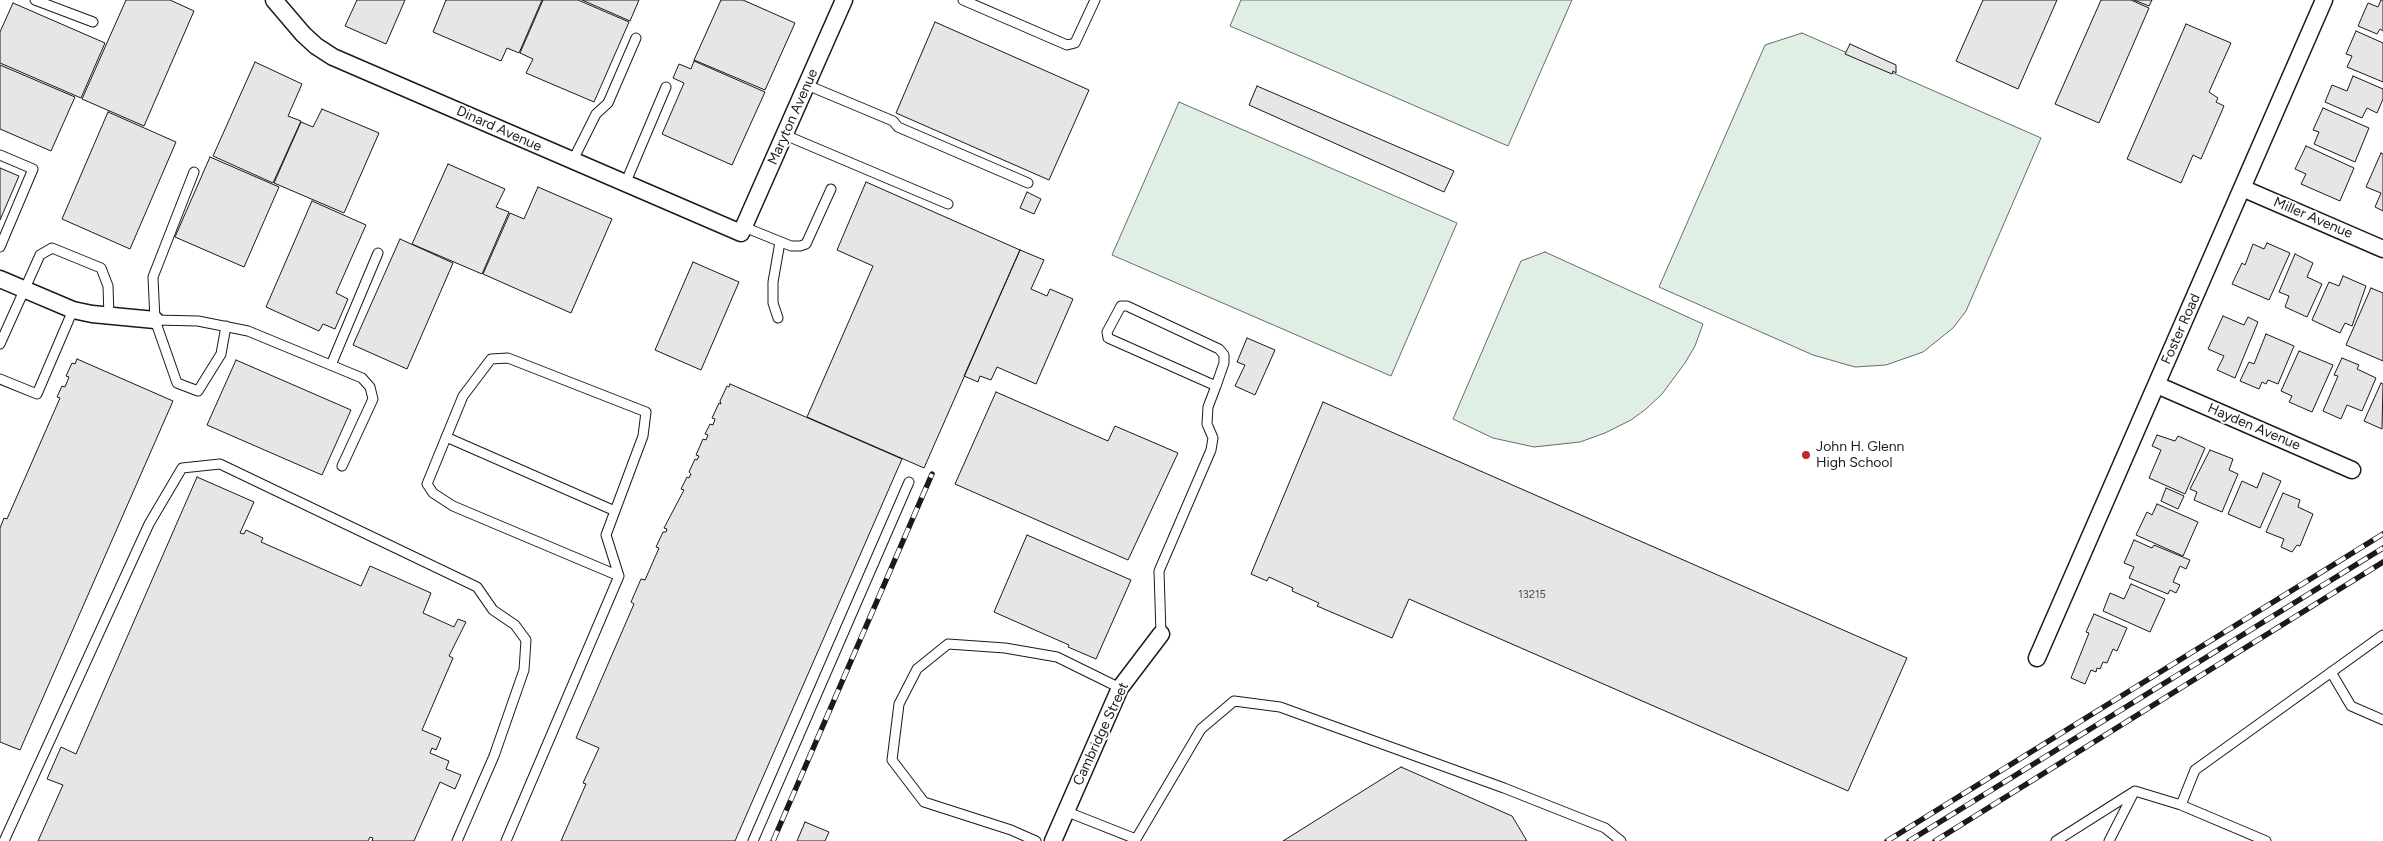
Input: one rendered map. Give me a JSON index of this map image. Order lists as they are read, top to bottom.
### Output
{
  "streets": {
    "street": [
      "Maryton Avenue",
      "Dinard Avenue",
      "Miller Avenue",
      "Foster Road",
      "Hayden Avenue",
      "Cambridge Street"
    ]
  },
  "crossings": [
    ["Maryton Avenue", "Dinard Avenue"],
    ["Miller Avenue", "Foster Road"],
    ["Foster Road", "Hayden Avenue"]
  ],
  "places": ["John H. Glenn High School"],
  "house_numbers": ["13215"]
}
